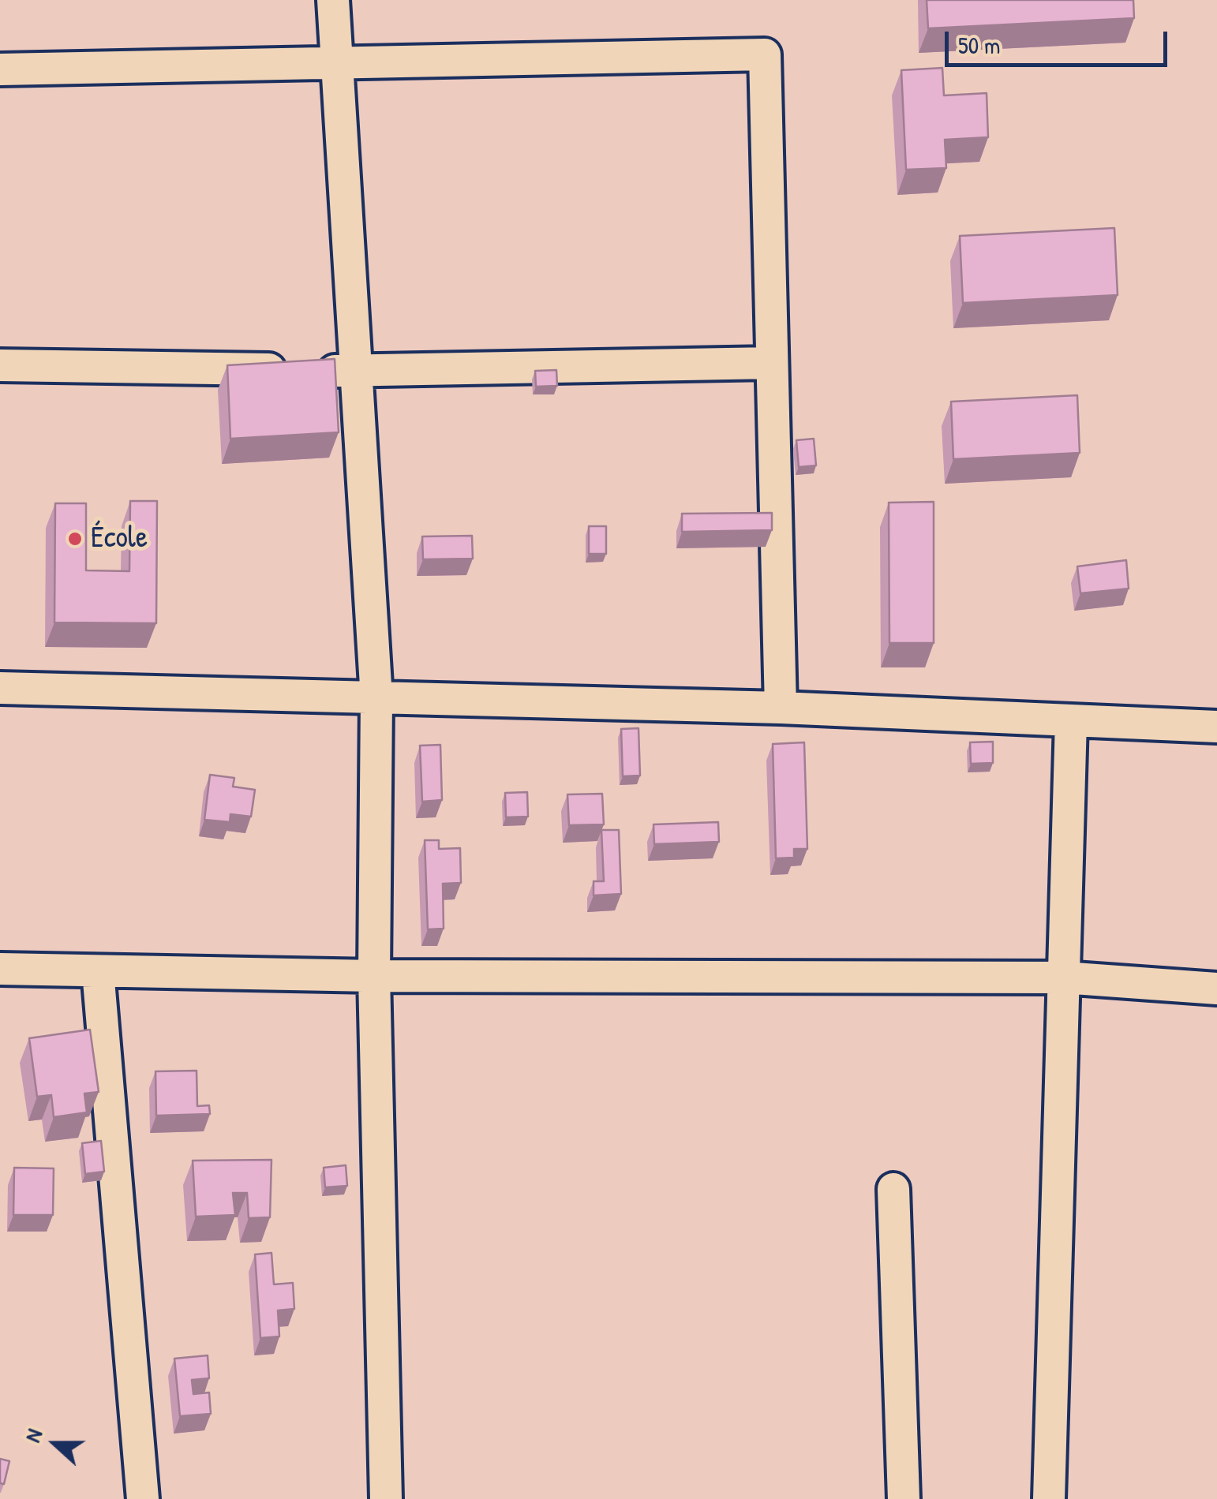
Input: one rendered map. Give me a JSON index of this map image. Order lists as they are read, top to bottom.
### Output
{
  "places": ["École"],
  "scale_bar": "50 m",
  "north": "left"
}
